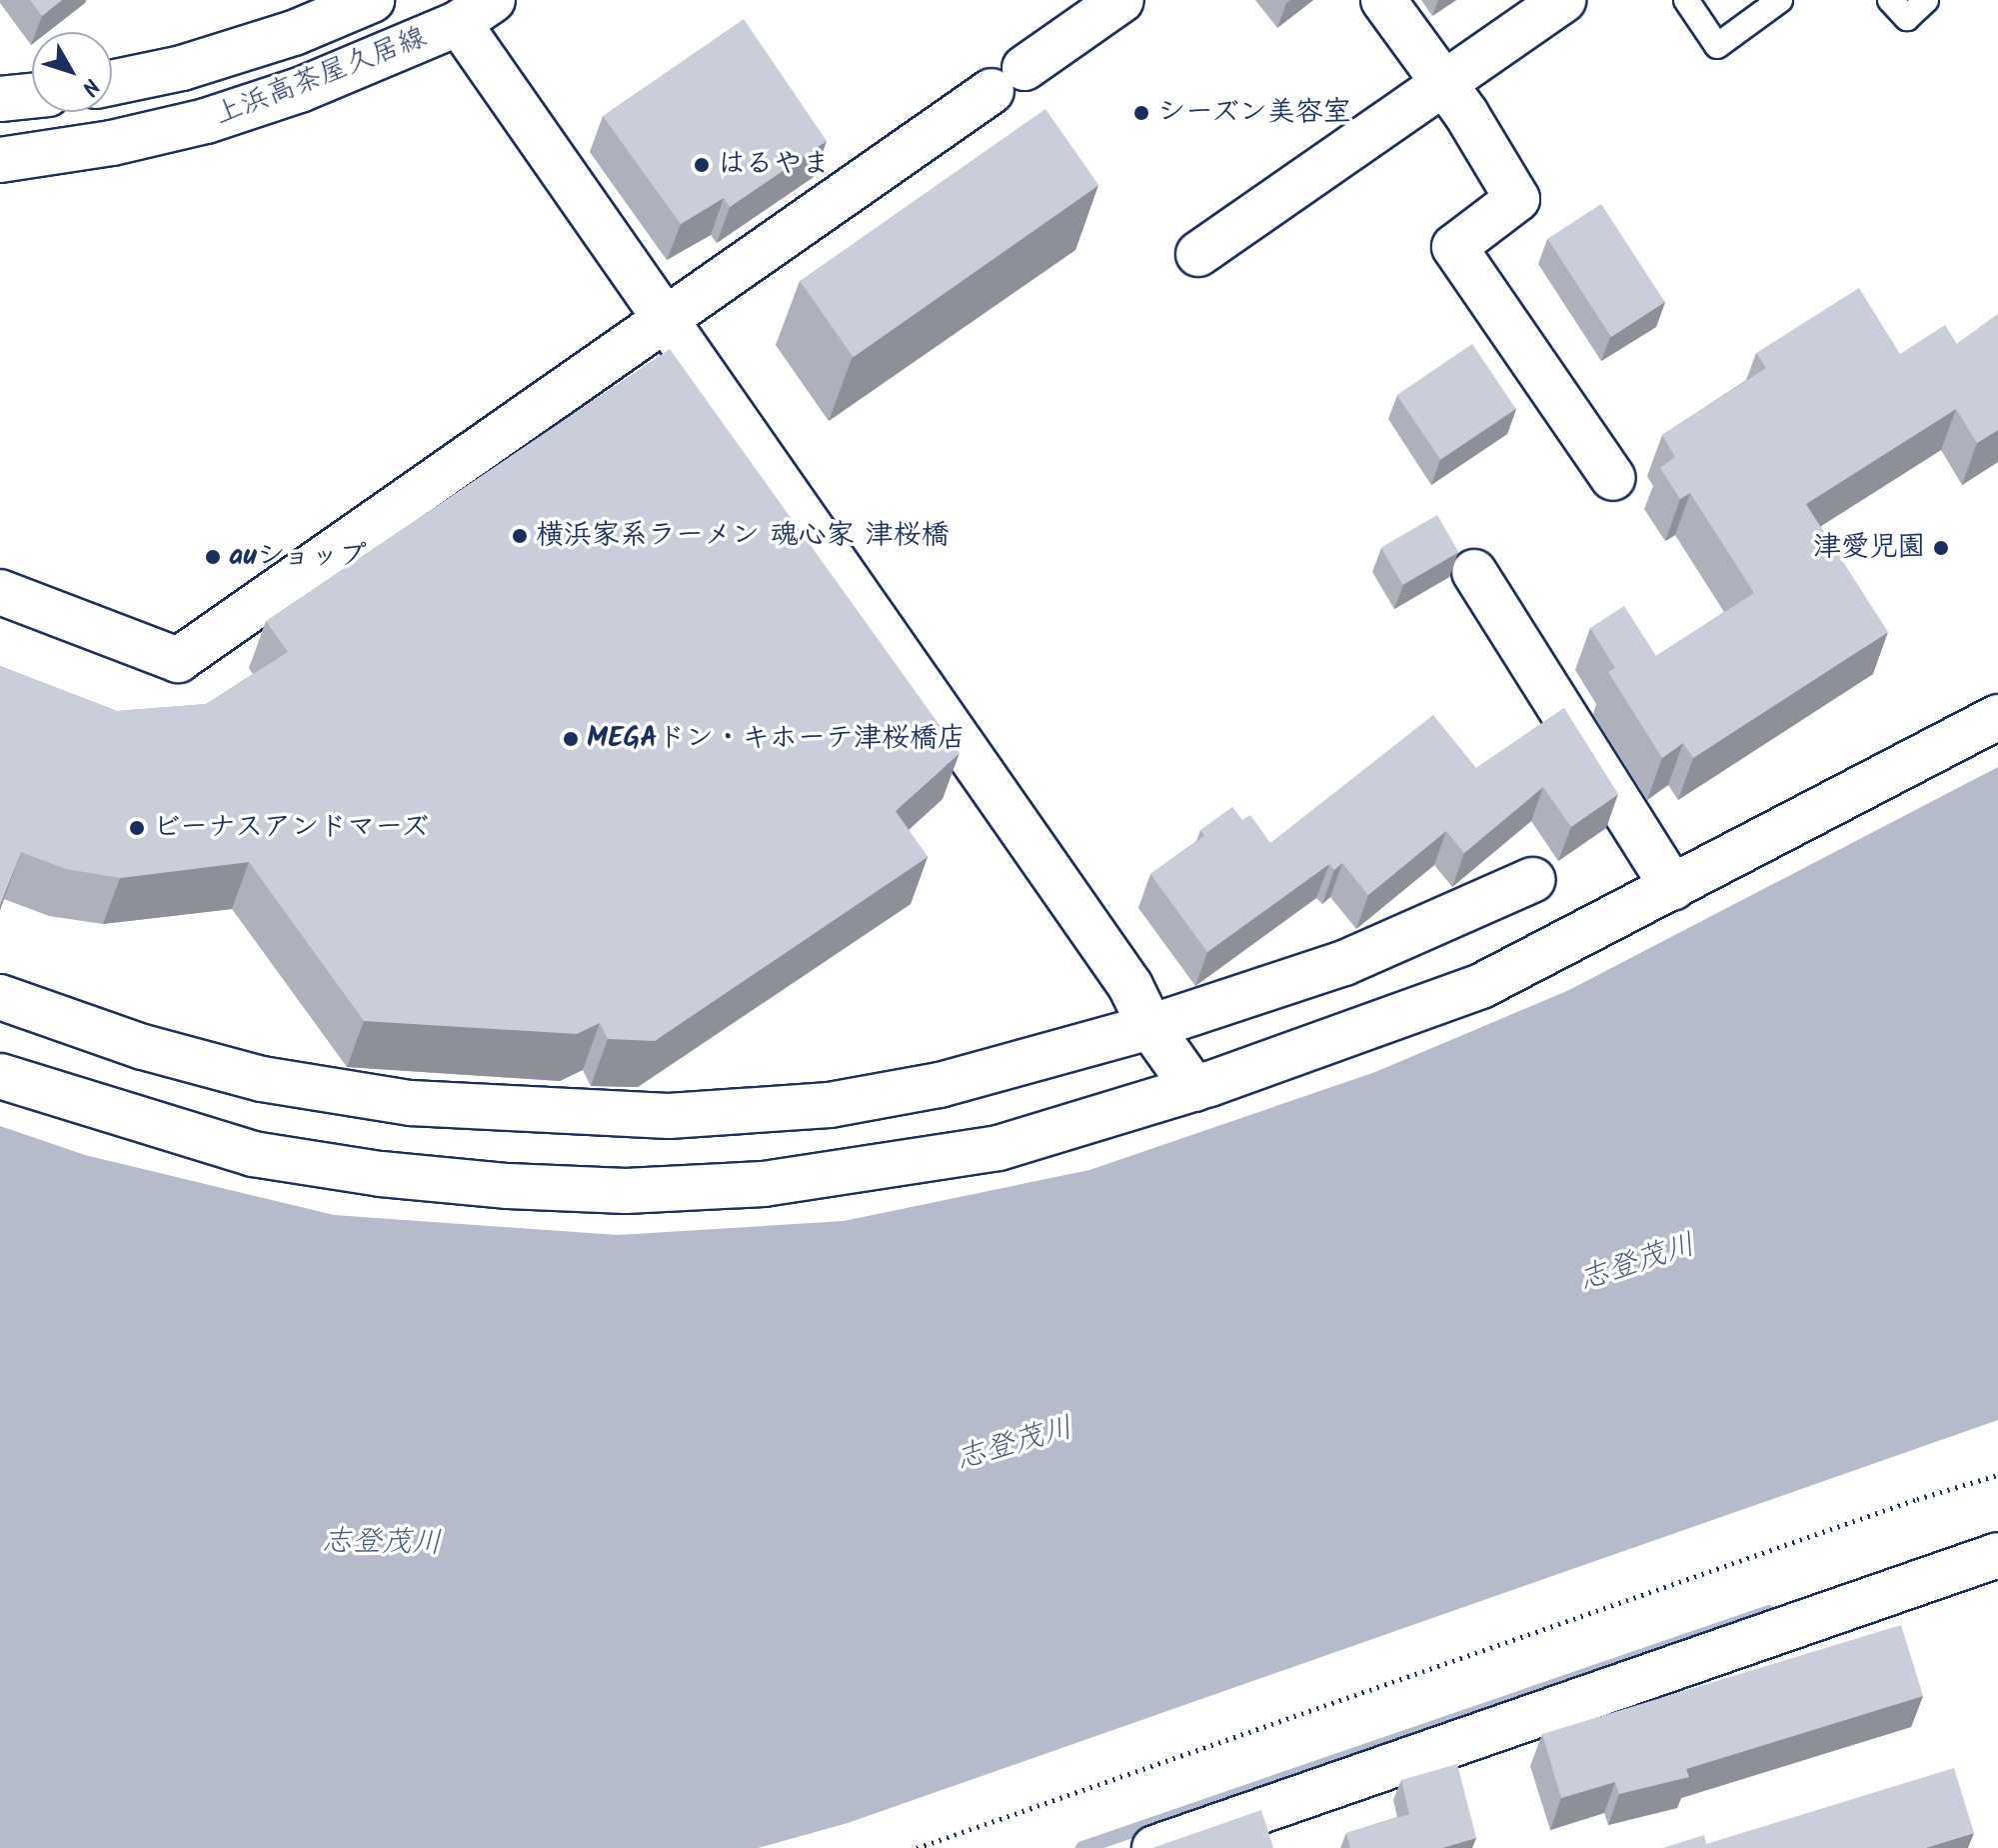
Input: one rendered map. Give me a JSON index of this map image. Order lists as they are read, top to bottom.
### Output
{
  "streets": {
    "street": ["上浜高茶屋久居線"]
  },
  "water": ["志登茂川"],
  "places": [
    "シーズン美容室",
    "はるやま",
    "横浜家系ラーメン 魂心家 津桜橋",
    "津愛児園",
    "auショップ",
    "MEGAドン・キホーテ津桜橋店",
    "ビーナスアンドマーズ"
  ],
  "north": "bottom right"
}
